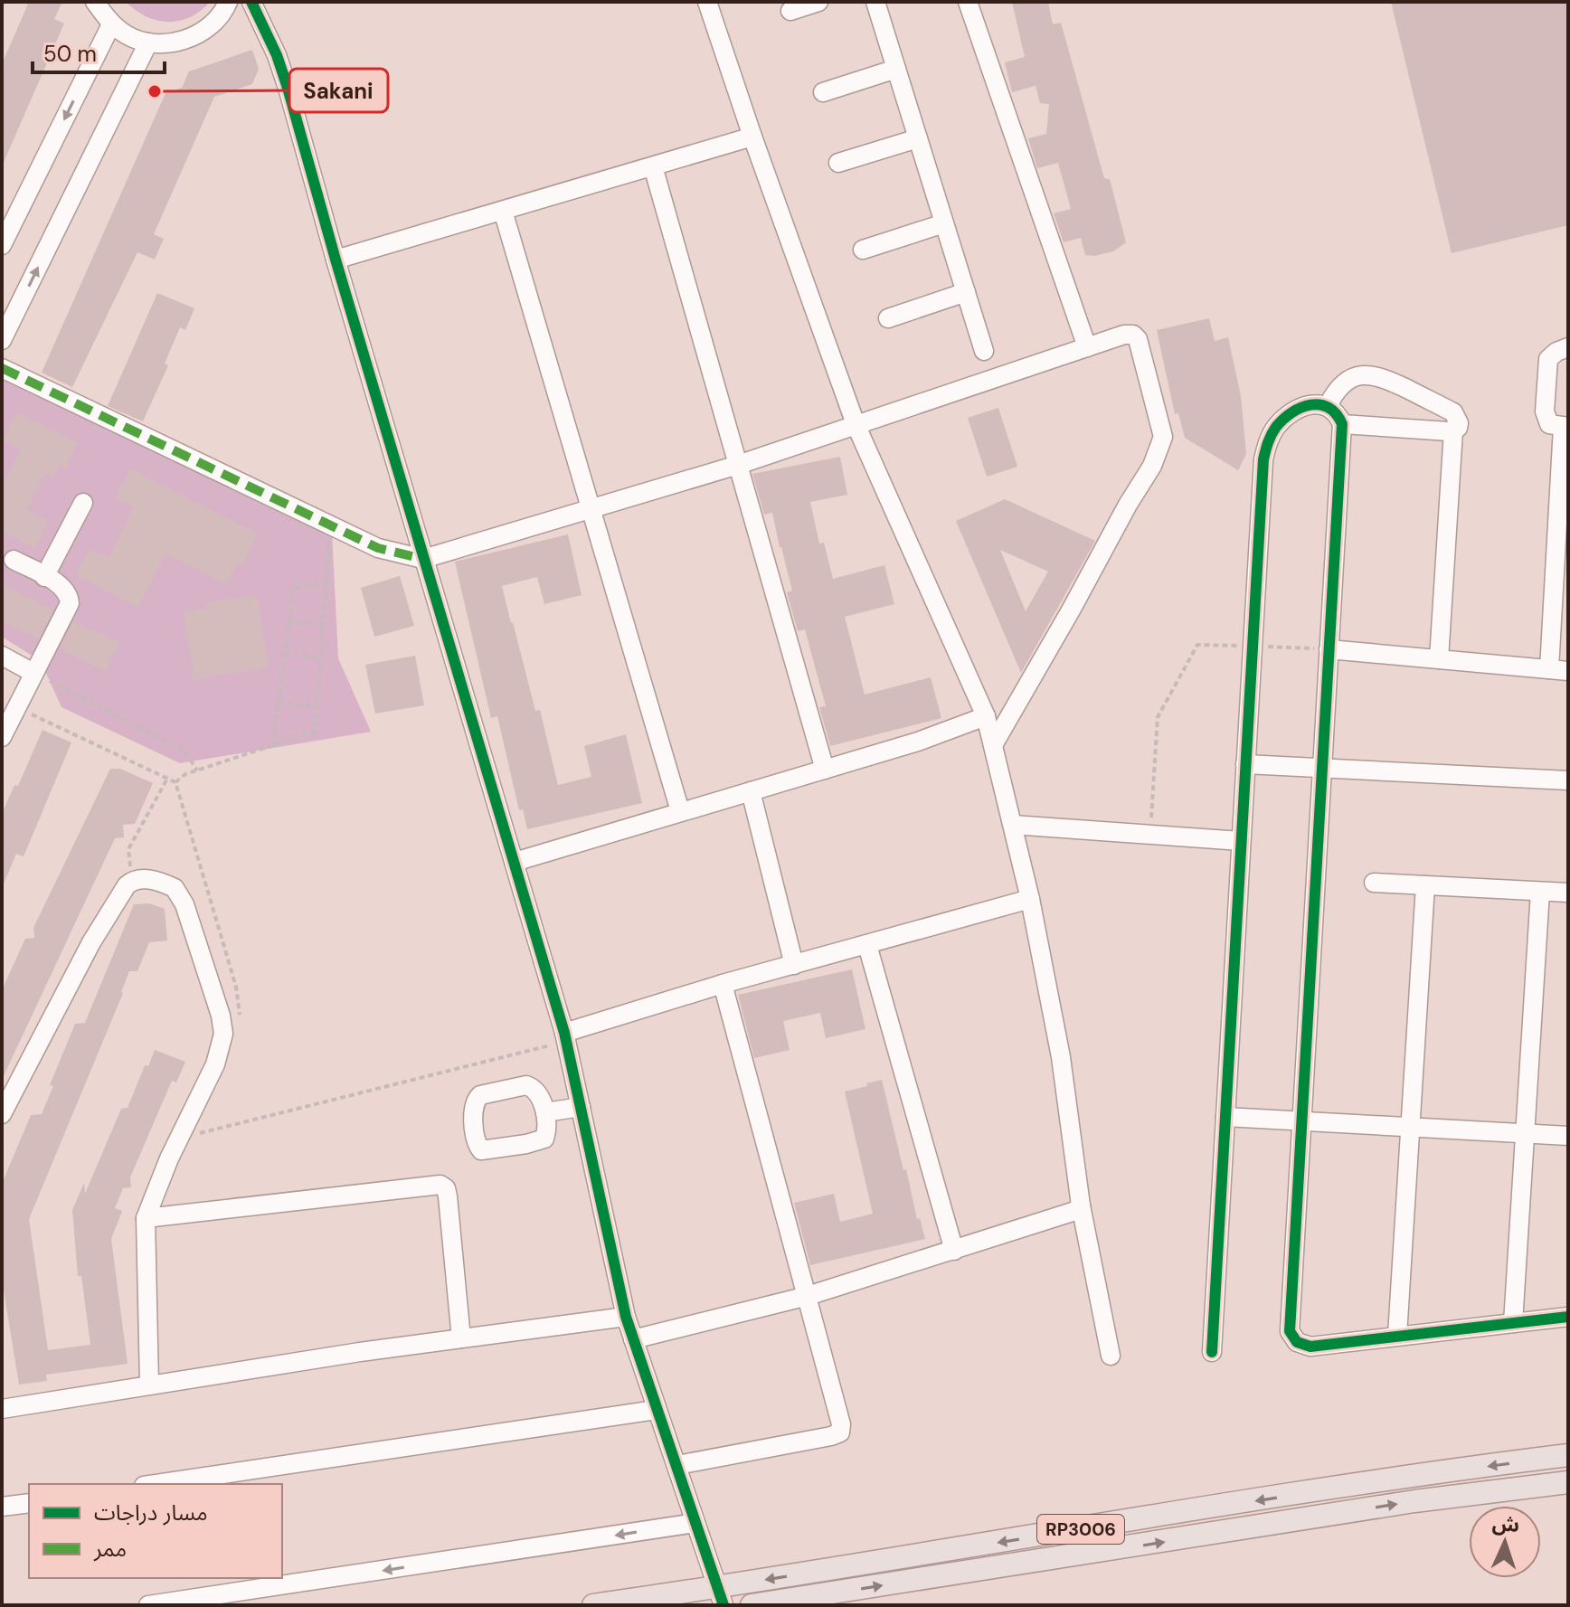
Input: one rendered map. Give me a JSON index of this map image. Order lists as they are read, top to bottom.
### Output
{
  "streets": {
    "main road": ["RP3006"]
  },
  "places": ["Sakani"],
  "legend": ["مسار دراجات", "ممر"],
  "scale_bar": "50 m",
  "north": "top"
}
